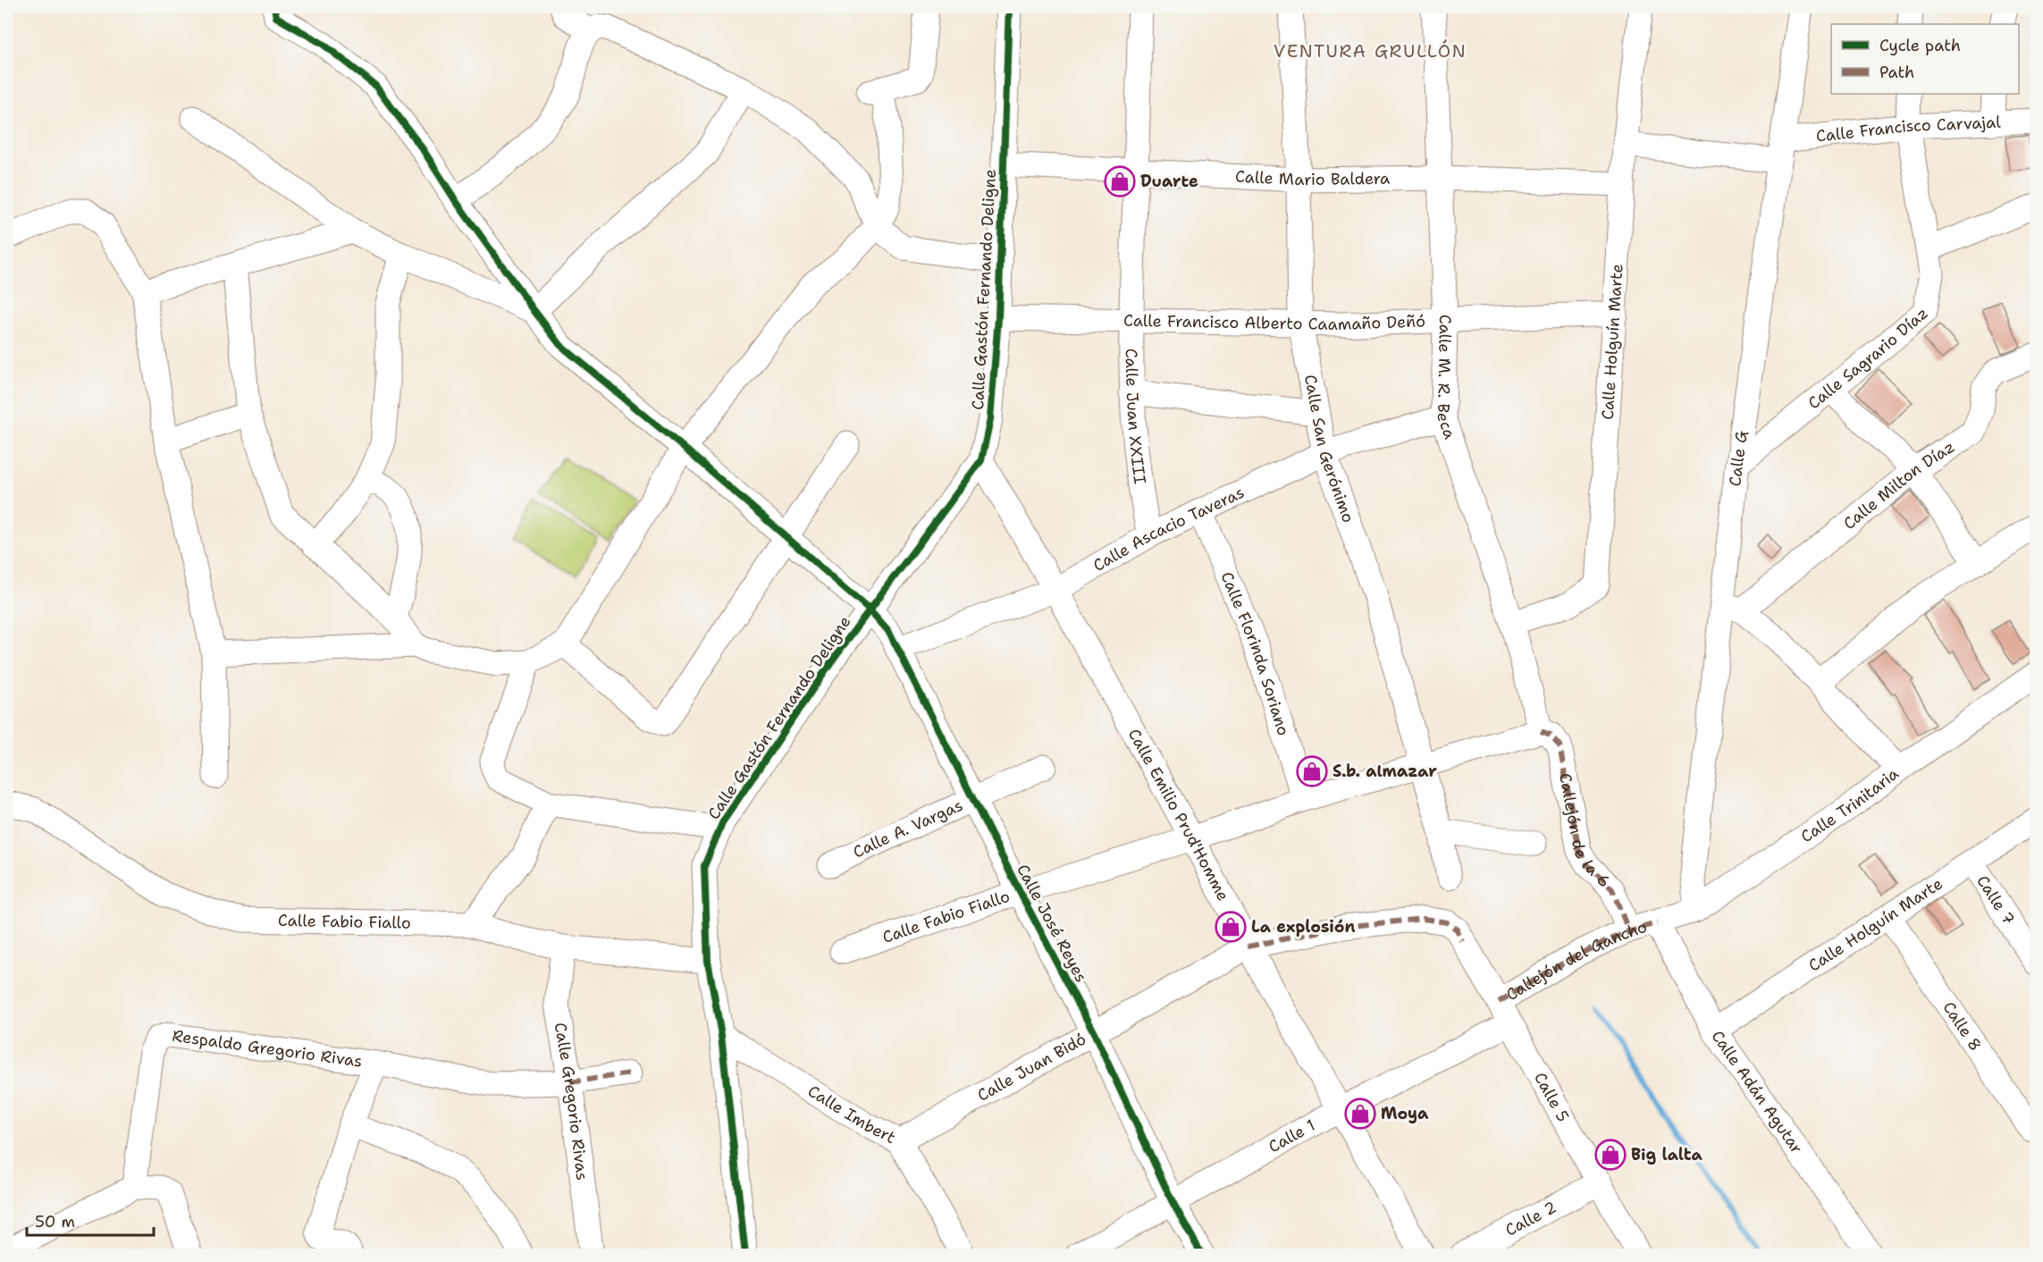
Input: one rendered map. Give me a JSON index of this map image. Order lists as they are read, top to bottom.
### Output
{
  "streets": {
    "street": [
      "Calle Francisco Carvajal",
      "Calle Mario Baldera",
      "Calle Gastón Fernando Deligne",
      "Calle Francisco Alberto Caamaño Deñó",
      "Calle Holguín Marte",
      "Calle Sagrario Díaz",
      "Calle M. R. Beca",
      "Calle Juan XXIII",
      "Calle San Gerónimo",
      "Calle G",
      "Calle Milton Díaz",
      "Calle Ascacio Taveras",
      "Calle Florinda Soriano",
      "Calle Trinitaria",
      "Calle Emilio Prud'Homme",
      "Callejón de la 6",
      "Calle A. Vargas",
      "Calle 7",
      "Calle Fabio Fiallo",
      "Calle José Reyes",
      "Callejón del Gancho",
      "Calle 8",
      "Respaldo Gregorio Rivas",
      "Calle Juan Bidó",
      "Calle Adán Agutar",
      "Calle 5",
      "Calle Gregorio Rivas",
      "Calle Imbert",
      "Calle 1",
      "Calle 2"
    ]
  },
  "crossings": [
    ["Calle Francisco Carvajal", "Calle Sagrario Díaz"],
    ["Calle Francisco Carvajal", "Calle G"],
    ["Calle Mario Baldera", "Calle Gastón Fernando Deligne"],
    ["Calle Mario Baldera", "Calle Holguín Marte"],
    ["Calle Mario Baldera", "Calle M. R. Beca"],
    ["Calle Mario Baldera", "Calle Juan XXIII"],
    ["Calle Mario Baldera", "Calle San Gerónimo"],
    ["Calle Gastón Fernando Deligne", "Calle Francisco Alberto Caamaño Deñó"],
    ["Calle Gastón Fernando Deligne", "Calle Emilio Prud'Homme"],
    ["Calle Gastón Fernando Deligne", "Calle Fabio Fiallo"],
    ["Calle Gastón Fernando Deligne", "Calle José Reyes"],
    ["Calle Gastón Fernando Deligne", "Calle Imbert"],
    ["Calle Francisco Alberto Caamaño Deñó", "Calle Holguín Marte"],
    ["Calle Francisco Alberto Caamaño Deñó", "Calle M. R. Beca"],
    ["Calle Francisco Alberto Caamaño Deñó", "Calle Juan XXIII"],
    ["Calle Francisco Alberto Caamaño Deñó", "Calle San Gerónimo"],
    ["Calle Holguín Marte", "Calle M. R. Beca"],
    ["Calle Holguín Marte", "Calle 7"],
    ["Calle Holguín Marte", "Calle 8"],
    ["Calle Holguín Marte", "Calle Adán Agutar"],
    ["Calle Sagrario Díaz", "Calle G"],
    ["Calle M. R. Beca", "Calle Ascacio Taveras"],
    ["Calle M. R. Beca", "Callejón de la 6"],
    ["Calle M. R. Beca", "Calle Fabio Fiallo"],
    ["Calle Juan XXIII", "Calle Ascacio Taveras"],
    ["Calle San Gerónimo", "Calle Ascacio Taveras"],
    ["Calle San Gerónimo", "Calle Fabio Fiallo"],
    ["Calle G", "Calle Milton Díaz"],
    ["Calle G", "Calle Trinitaria"],
    ["Calle Ascacio Taveras", "Calle Florinda Soriano"],
    ["Calle Ascacio Taveras", "Calle Emilio Prud'Homme"],
    ["Calle Ascacio Taveras", "Calle José Reyes"],
    ["Calle Florinda Soriano", "Calle Fabio Fiallo"],
    ["Calle Trinitaria", "Callejón del Gancho"],
    ["Calle Trinitaria", "Calle Adán Agutar"],
    ["Calle Emilio Prud'Homme", "Calle Fabio Fiallo"],
    ["Calle Emilio Prud'Homme", "Calle Juan Bidó"],
    ["Calle Emilio Prud'Homme", "Calle 1"],
    ["Callejón de la 6", "Calle Fabio Fiallo"],
    ["Callejón de la 6", "Callejón del Gancho"],
    ["Calle A. Vargas", "Calle José Reyes"],
    ["Calle Fabio Fiallo", "Calle José Reyes"],
    ["Calle Fabio Fiallo", "Calle Gregorio Rivas"],
    ["Calle José Reyes", "Calle Juan Bidó"],
    ["Calle José Reyes", "Calle 1"],
    ["Callejón del Gancho", "Calle Adán Agutar"],
    ["Callejón del Gancho", "Calle 5"],
    ["Respaldo Gregorio Rivas", "Calle Gregorio Rivas"],
    ["Calle Juan Bidó", "Calle 5"],
    ["Calle Juan Bidó", "Calle Imbert"],
    ["Calle 5", "Calle 1"],
    ["Calle 5", "Calle 2"]
  ],
  "districts": ["VENTURA GRULLÓN"],
  "places": {
    "shop": [
      "Duarte",
      "S.b. almazar",
      "La explosión",
      "Moya",
      "Big lalta"
    ]
  },
  "legend": ["Cycle path", "Path"],
  "scale_bar": "50 m"
}
